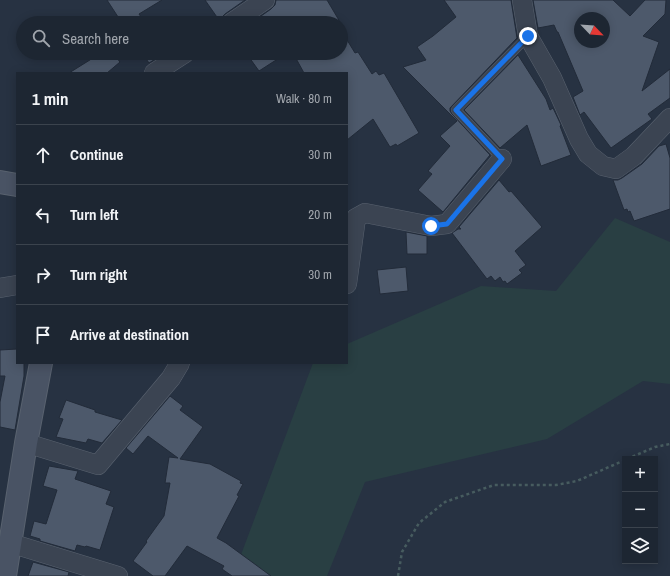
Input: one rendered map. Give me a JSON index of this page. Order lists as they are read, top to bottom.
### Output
{
  "north": "bottom right",
  "page": {
    "search": "Search here",
    "heading": ["1 min", "Walk · 80 m"],
    "list": [
      ["Continue", "30 m"],
      ["Turn left", "20 m"],
      ["Turn right", "30 m"],
      "Arrive at destination"
    ],
    "map_buttons": ["+", "−"]
  }
}
